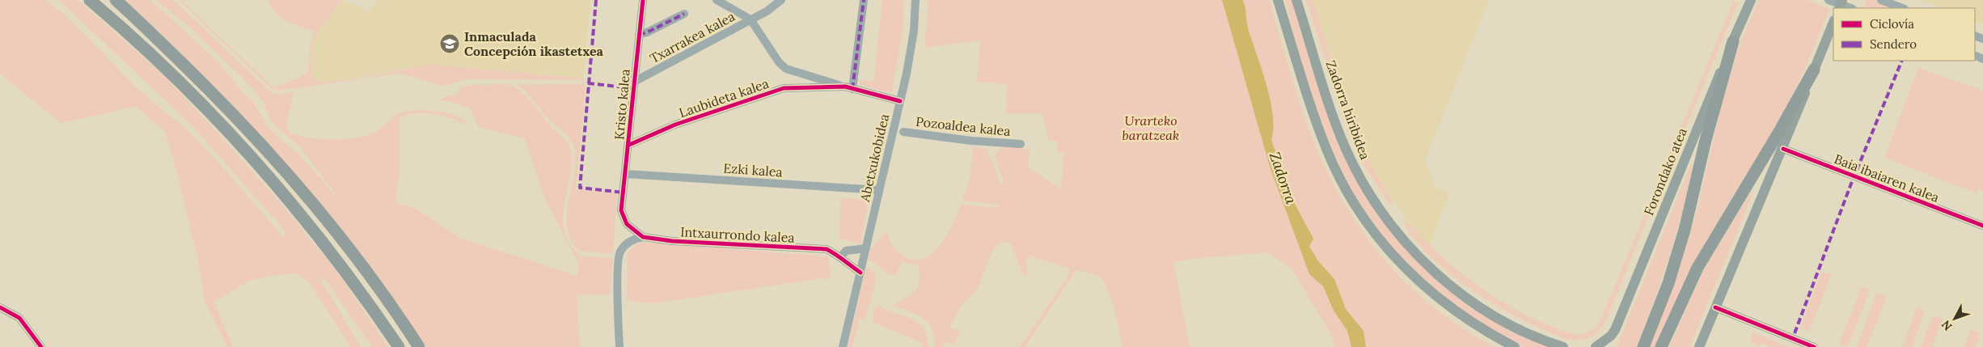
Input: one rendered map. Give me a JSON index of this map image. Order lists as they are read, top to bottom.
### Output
{
  "streets": {
    "main road": ["Zadorra hiribidea", "Forondako atea"],
    "street": [
      "Txarrakea kalea",
      "Laubideta kalea",
      "Kristo kalea",
      "Pozoaldea kalea",
      "Abetxukobidea",
      "Ezki kalea",
      "Baia ibaiaren kalea",
      "Intxaurrondo kalea"
    ]
  },
  "crossings": [
    ["Txarrakea kalea", "Kristo kalea"],
    ["Laubideta kalea", "Kristo kalea"],
    ["Laubideta kalea", "Abetxukobidea"],
    ["Kristo kalea", "Ezki kalea"],
    ["Kristo kalea", "Intxaurrondo kalea"],
    ["Abetxukobidea", "Ezki kalea"],
    ["Abetxukobidea", "Intxaurrondo kalea"]
  ],
  "water": ["Zadorra"],
  "parks": ["Urarteko baratzeak"],
  "places": {
    "school or university": ["Inmaculada Concepción ikastetxea"]
  },
  "legend": ["Ciclovía", "Sendero"],
  "north": "bottom left"
}
